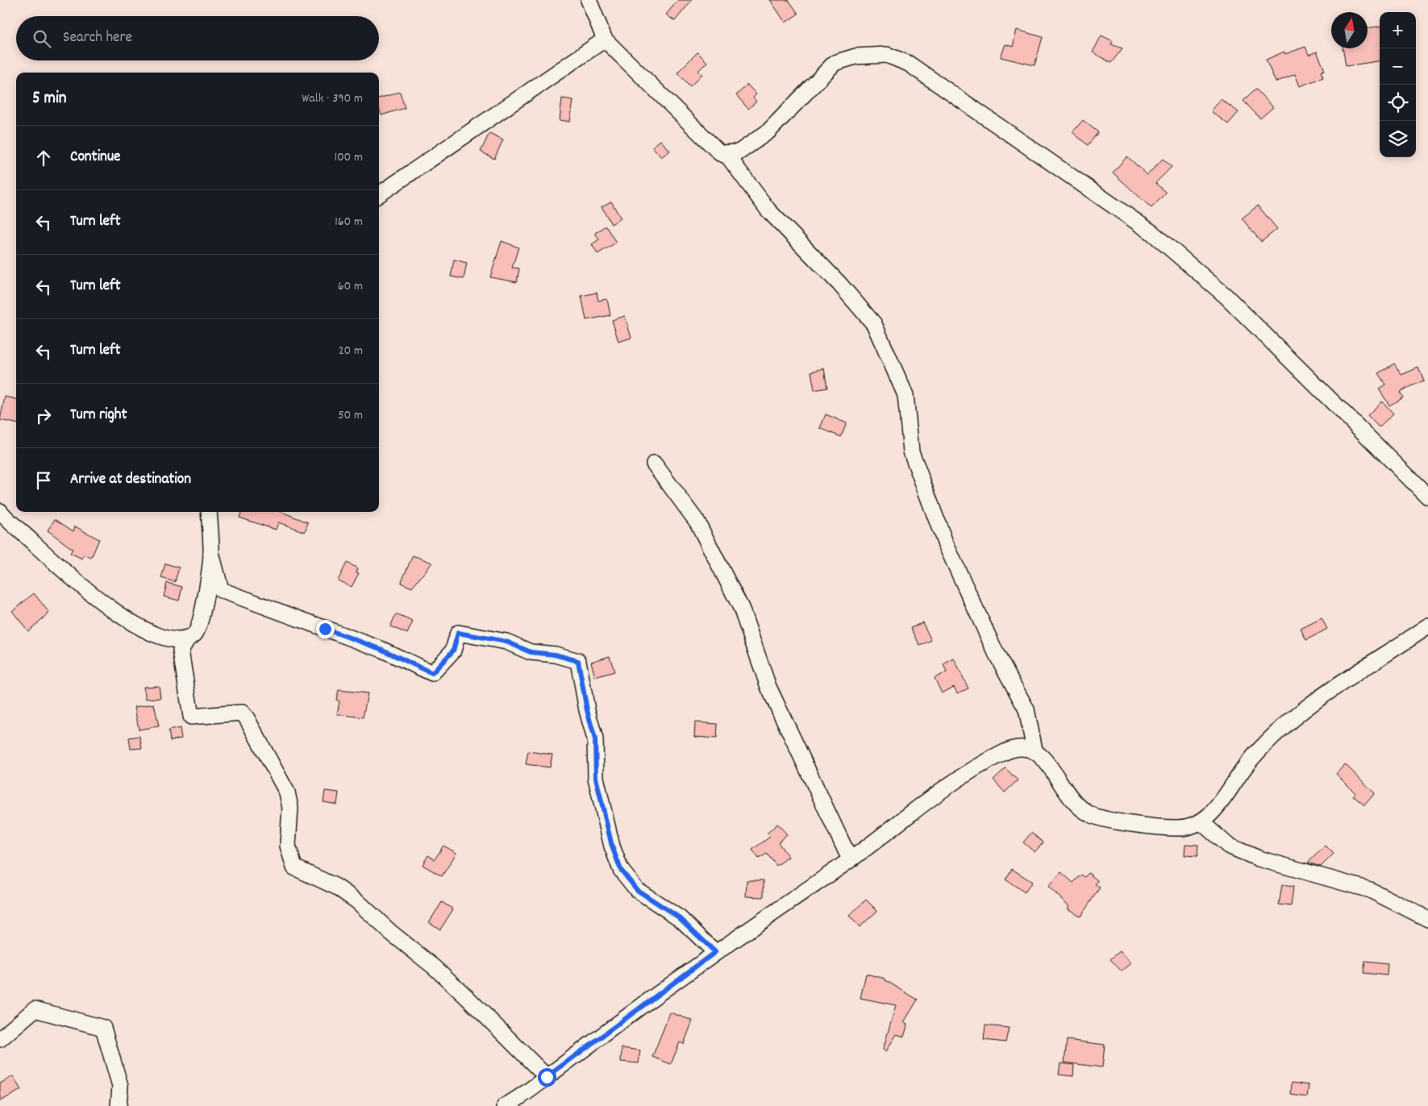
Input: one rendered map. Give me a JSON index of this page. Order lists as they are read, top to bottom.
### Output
{
  "north": "top",
  "page": {
    "map_buttons": ["+", "−"],
    "search": "Search here",
    "heading": ["5 min", "Walk · 390 m"],
    "list": [
      ["Continue", "100 m"],
      ["Turn left", "160 m"],
      ["Turn left", "60 m"],
      ["Turn left", "20 m"],
      ["Turn right", "50 m"],
      "Arrive at destination"
    ]
  }
}
